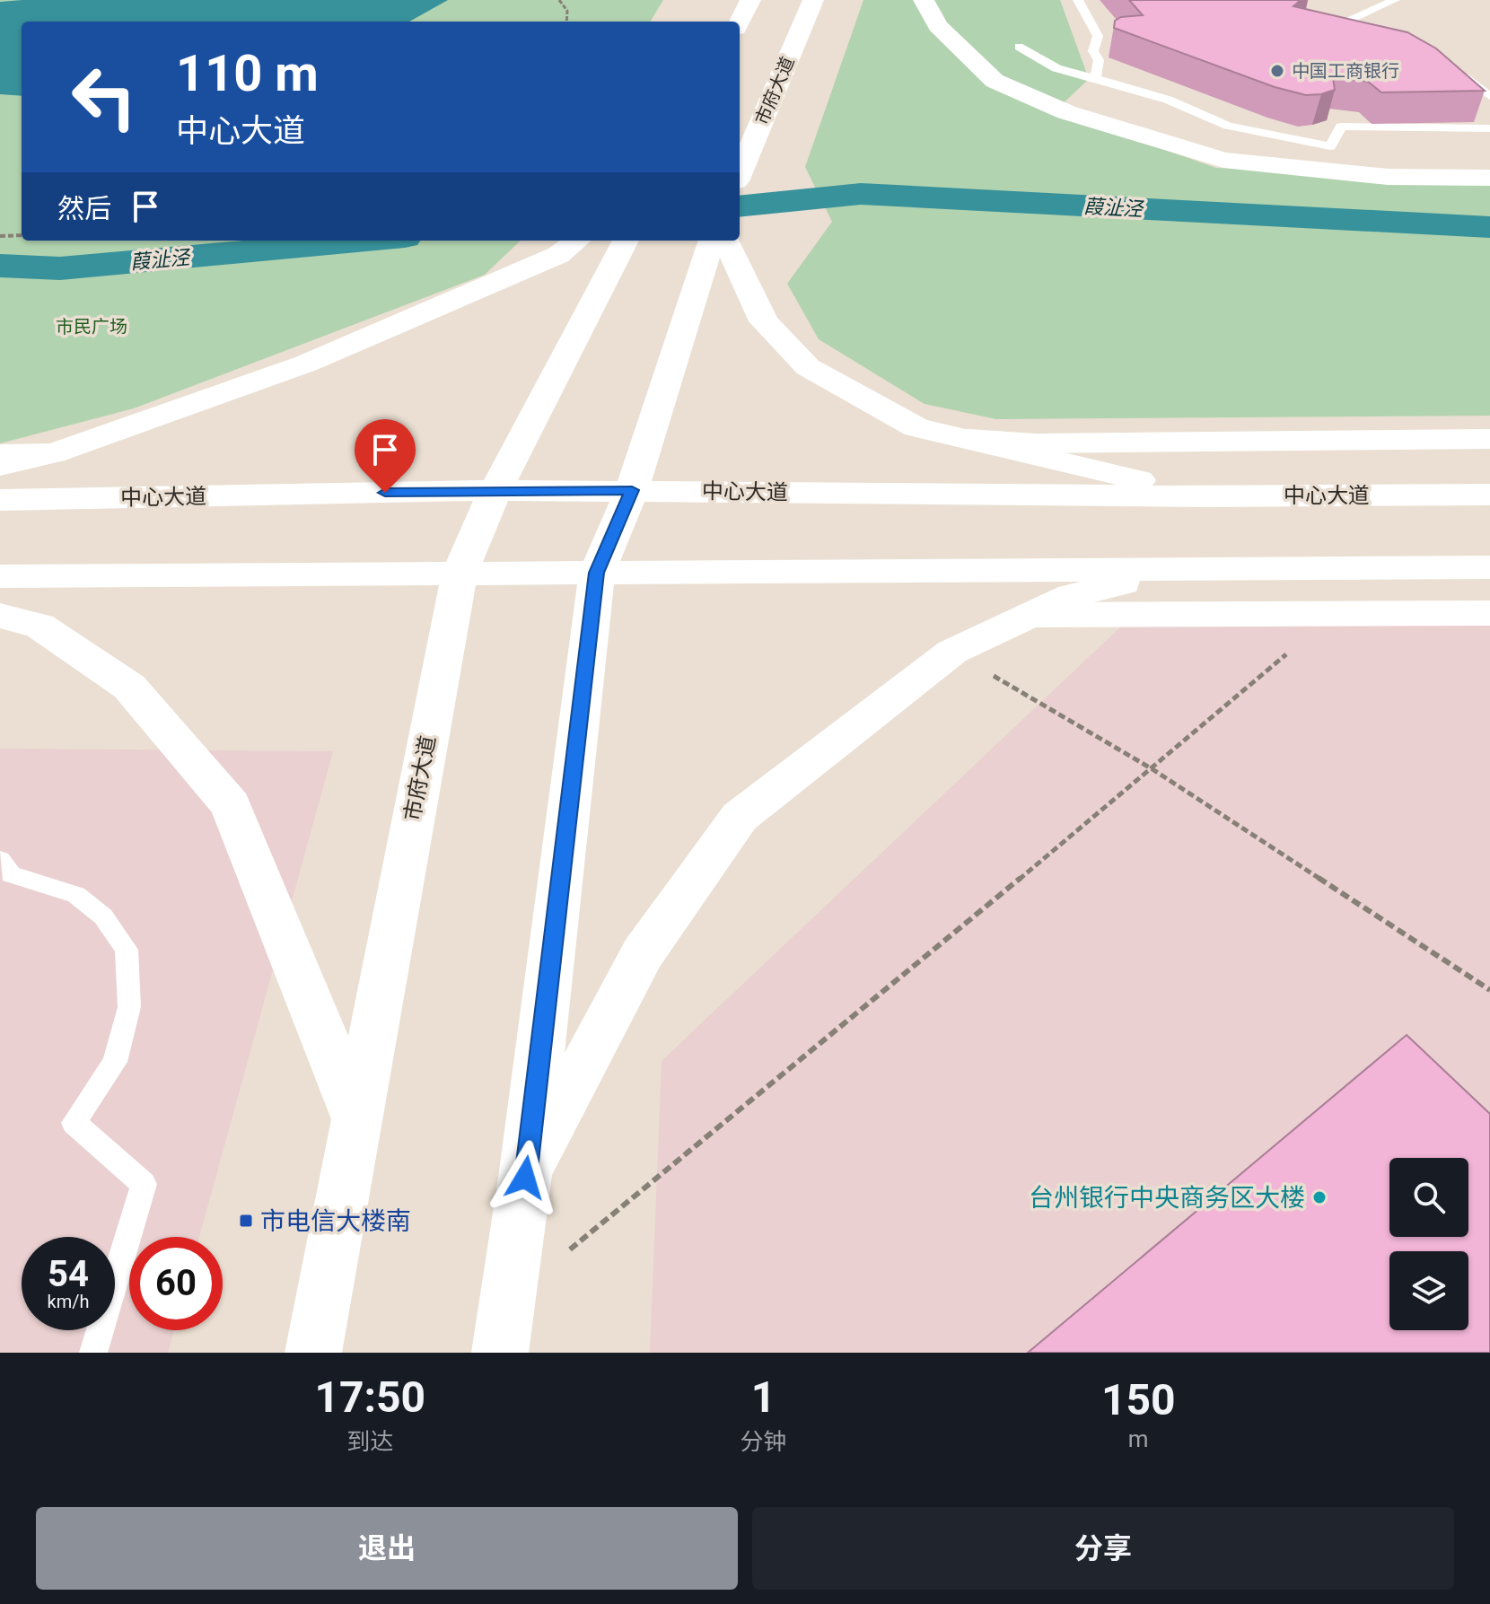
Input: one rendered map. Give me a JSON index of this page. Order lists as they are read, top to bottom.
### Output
{
  "streets": {
    "main road": ["市府大道", "中心大道"]
  },
  "crossings": [
    ["市府大道", "中心大道"]
  ],
  "water": ["葭沚泾"],
  "parks": ["市民广场"],
  "places": {
    "other": ["中国工商银行", "台州银行中央商务区大楼"],
    "transit": ["市电信大楼南"]
  },
  "page": {
    "turn": ["110 m", "中心大道"],
    "then": "然后",
    "speed": "54 km/h",
    "limit": "60",
    "eta": [
      "17:50",
      "到达",
      "1",
      "分钟",
      "150",
      "m"
    ],
    "buttons": ["退出", "分享"]
  }
}
